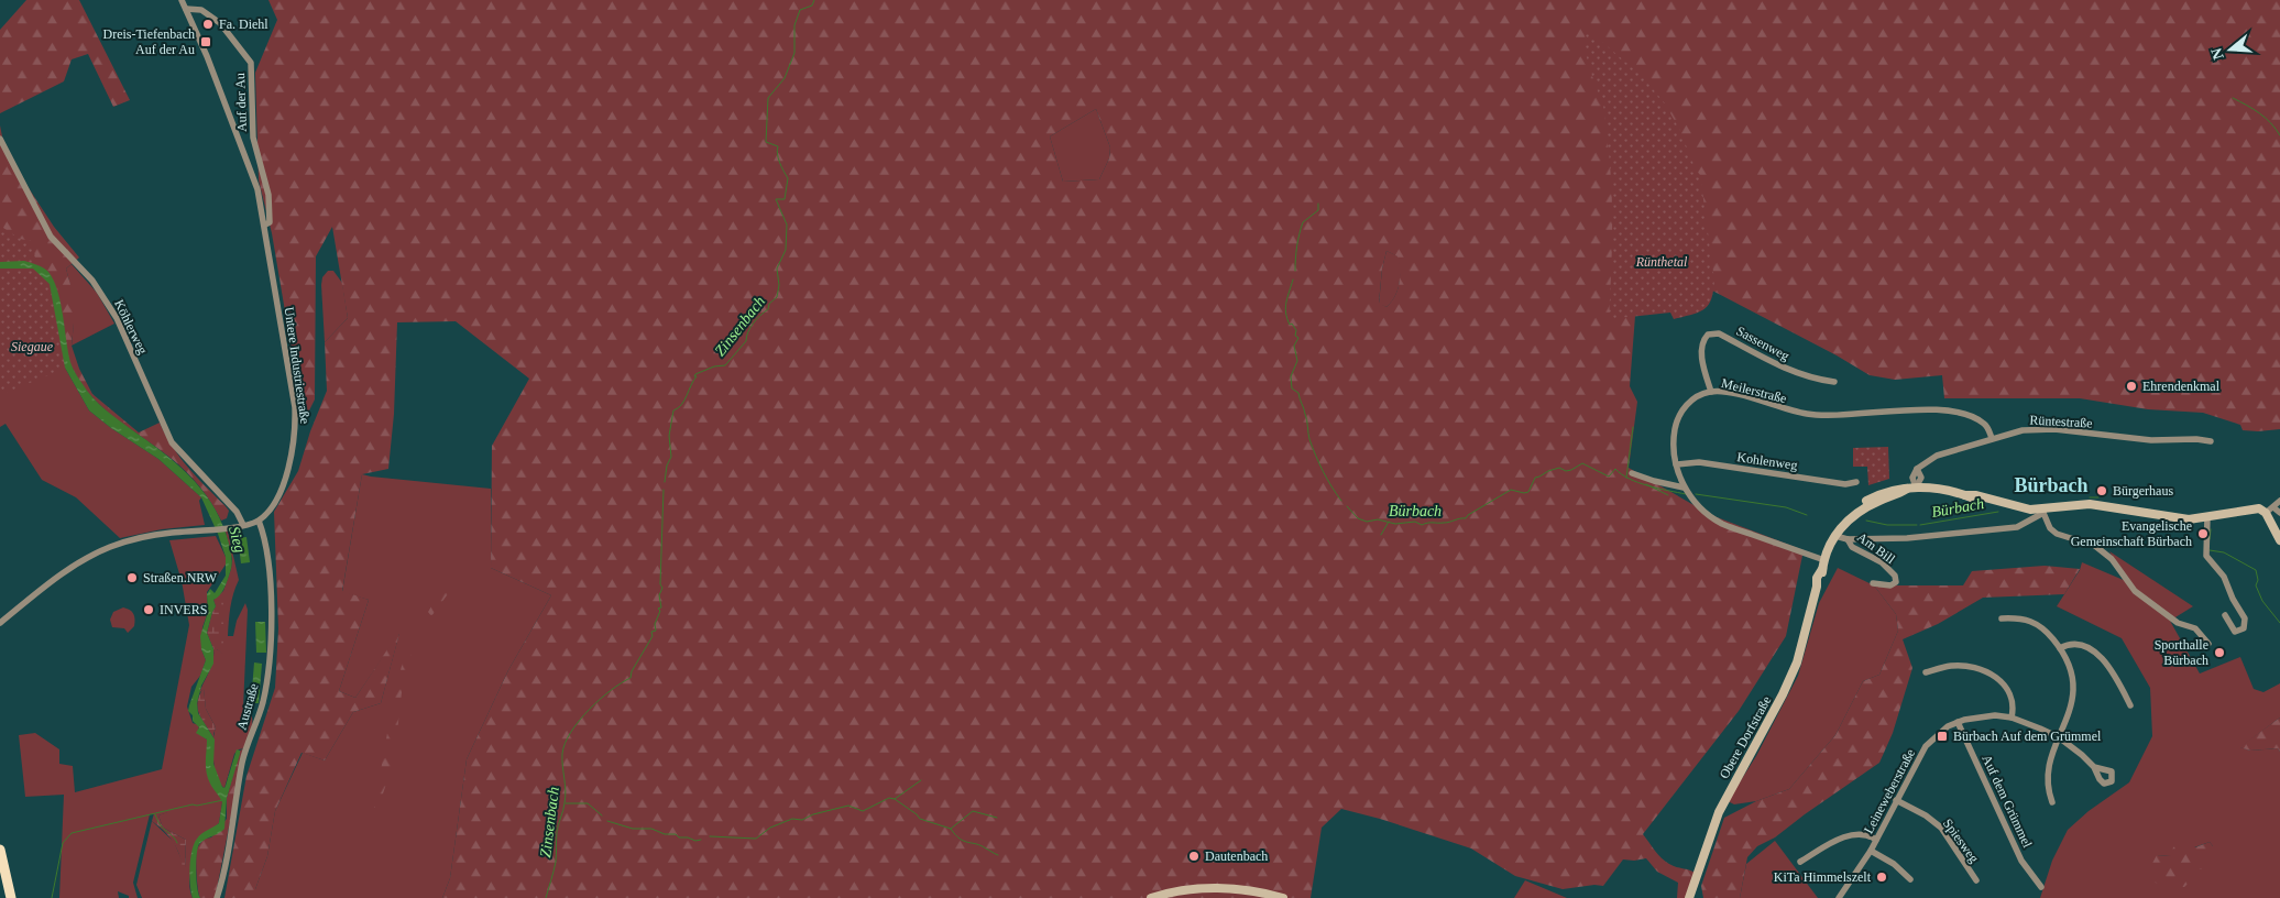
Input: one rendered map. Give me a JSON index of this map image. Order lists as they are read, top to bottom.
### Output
{
  "streets": {
    "street": [
      "Auf der Au",
      "Köhlerweg",
      "Sassenweg",
      "Untere Industriestraße",
      "Meilerstraße",
      "Rüntestraße",
      "Kohlenweg",
      "Am Bill",
      "Austraße",
      "Obere Dorfstraße",
      "Leineweberstraße",
      "Auf dem Grümmel",
      "Spiesweg"
    ]
  },
  "crossings": [
    ["Auf der Au", "Untere Industriestraße"],
    ["Sassenweg", "Meilerstraße"],
    ["Untere Industriestraße", "Austraße"],
    ["Meilerstraße", "Rüntestraße"],
    ["Meilerstraße", "Kohlenweg"],
    ["Meilerstraße", "Obere Dorfstraße"],
    ["Rüntestraße", "Obere Dorfstraße"],
    ["Am Bill", "Obere Dorfstraße"],
    ["Leineweberstraße", "Auf dem Grümmel"],
    ["Leineweberstraße", "Spiesweg"]
  ],
  "districts": ["Bürbach"],
  "water": ["Zinsenbach", "Bürbach", "Sieg"],
  "parks": ["Rünthetal", "Siegaue"],
  "places": {
    "other": [
      "Fa. Diehl",
      "Ehrendenkmal",
      "Bürgerhaus",
      "Evangelische Gemeinschaft Bürbach",
      "Straßen.NRW",
      "INVERS",
      "Sporthalle Bürbach",
      "Dautenbach",
      "KiTa Himmelszelt"
    ],
    "transit": ["Dreis-Tiefenbach Auf der Au", "Bürbach Auf dem Grümmel"]
  },
  "north": "left"
}
